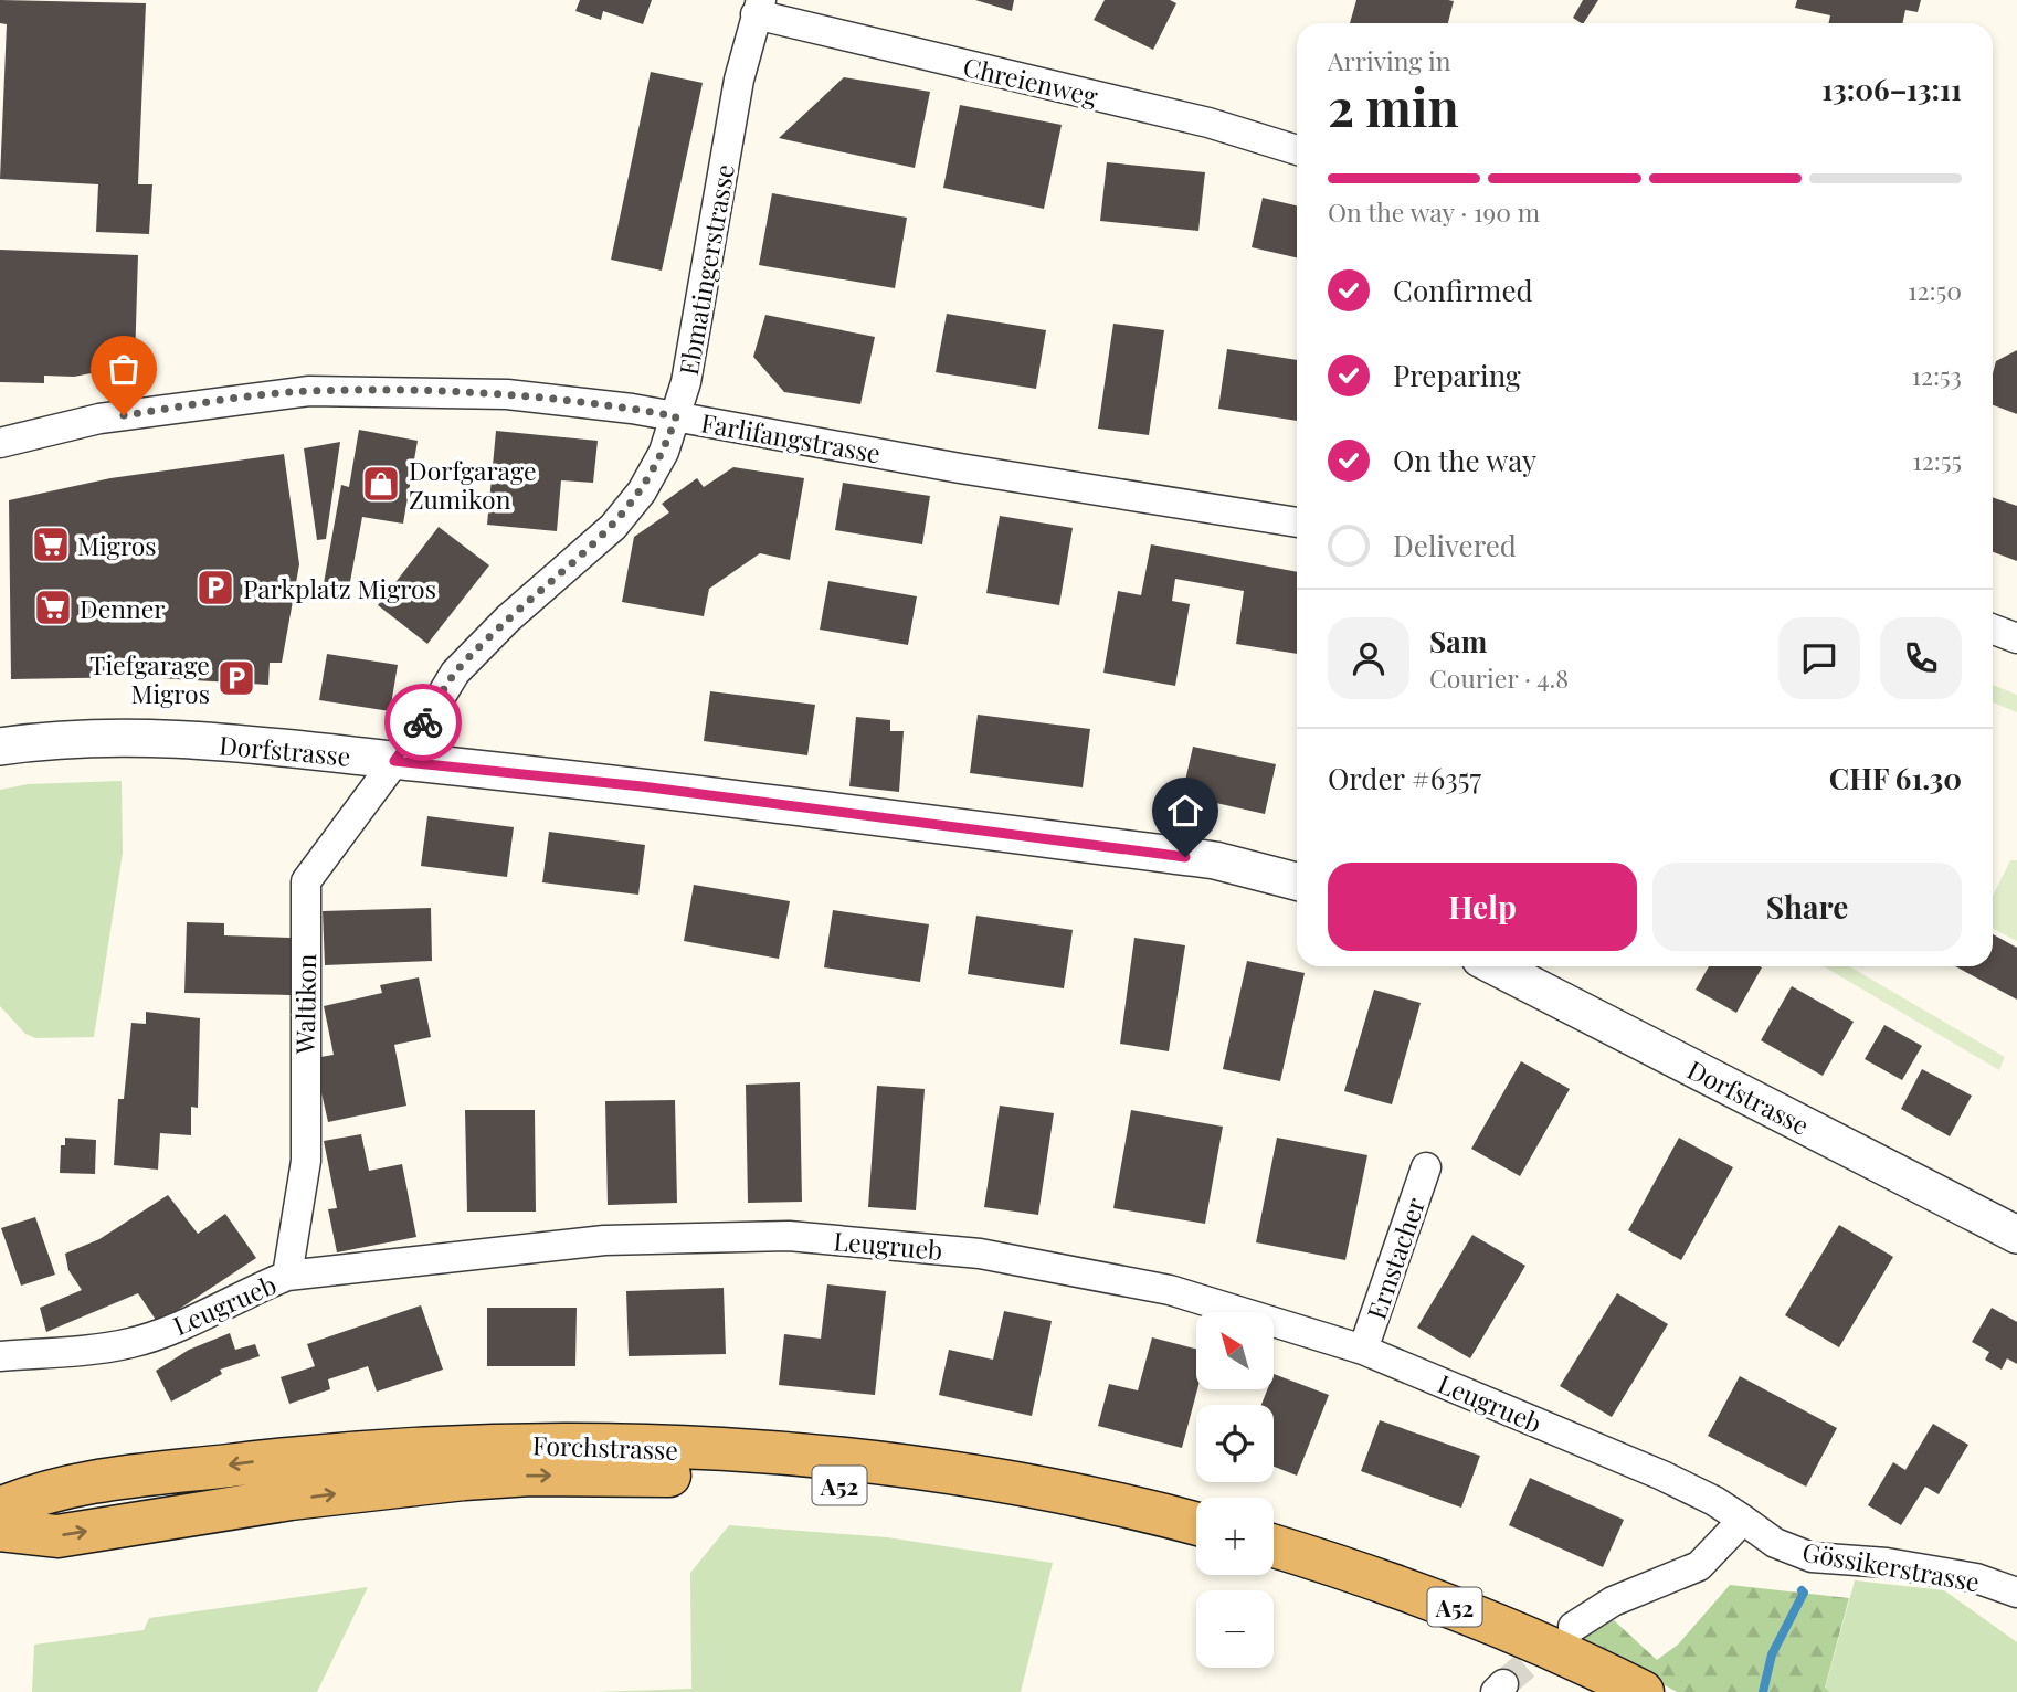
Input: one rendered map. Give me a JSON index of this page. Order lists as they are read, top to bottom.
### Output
{
  "streets": {
    "highway": ["Forchstrasse", "A52"],
    "street": [
      "Chreienweg",
      "Ebmatingerstrasse",
      "Farlifangstrasse",
      "Dorfstrasse",
      "Waltikon",
      "Leugrueb",
      "Ernstacher",
      "Gössikerstrasse"
    ]
  },
  "crossings": [
    ["Chreienweg", "Ebmatingerstrasse"],
    ["Ebmatingerstrasse", "Farlifangstrasse"],
    ["Ebmatingerstrasse", "Dorfstrasse"],
    ["Ebmatingerstrasse", "Waltikon"],
    ["Dorfstrasse", "Waltikon"],
    ["Waltikon", "Leugrueb"],
    ["Leugrueb", "Ernstacher"],
    ["Leugrueb", "Gössikerstrasse"]
  ],
  "places": {
    "shop": ["Dorfgarage Zumikon"],
    "supermarket": ["Migros", "Denner"],
    "parking": ["Parkplatz Migros", "Tiefgarage Migros"]
  },
  "north": "top left",
  "page": {
    "heading": ["2 min", "Arriving in", "13:06–13:11"],
    "panel": [
      "Sam",
      "Courier · 4.8",
      "Order #6357",
      "CHF 61.30"
    ],
    "bar": "On the way · 190 m",
    "list": [
      ["Confirmed", "12:50"],
      ["Preparing", "12:53"],
      ["On the way", "12:55"],
      "Delivered"
    ],
    "buttons": ["Help", "Share"],
    "map_buttons": ["+", "−"]
  }
}
